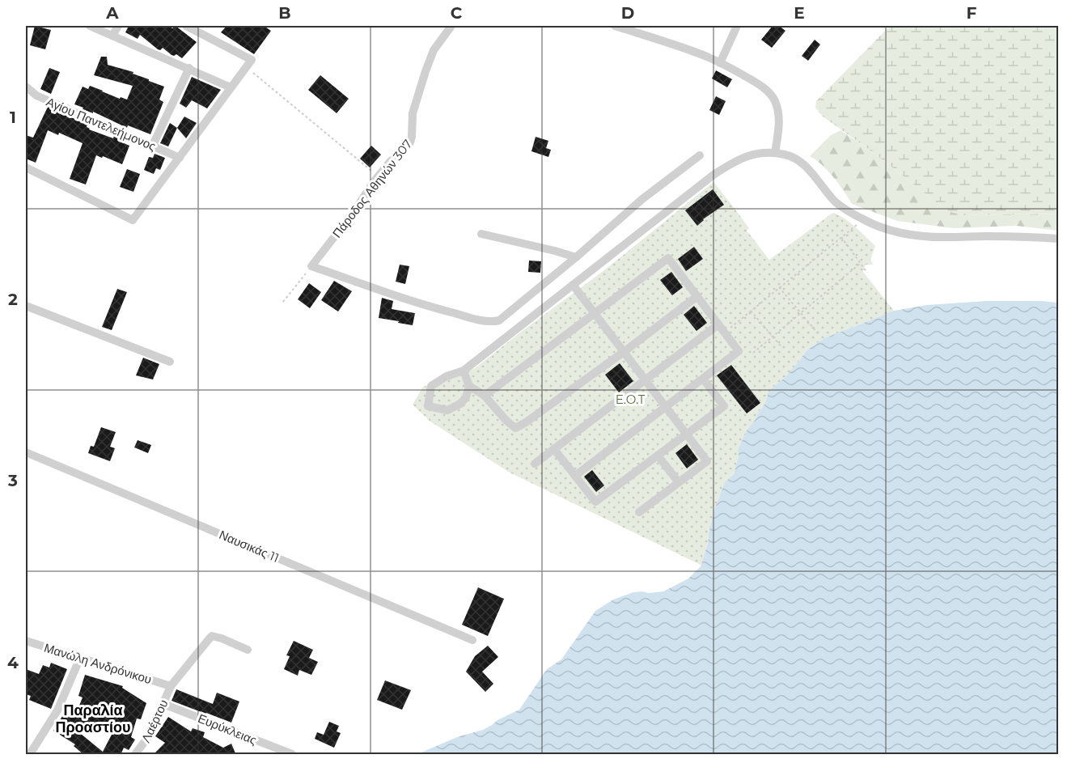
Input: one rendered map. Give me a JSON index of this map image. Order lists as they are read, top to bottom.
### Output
{
  "streets": {
    "street": [
      "Αγίου Παντελεήμονος",
      "Πάροδος Αθηνών 307",
      "Ναυσικάς 11",
      "Μανώλη Ανδρόνικου",
      "Λαέρτου",
      "Ευρύκλειας"
    ]
  },
  "crossings": [
    ["Μανώλη Ανδρόνικου", "Λαέρτου"],
    ["Λαέρτου", "Ευρύκλειας"]
  ],
  "districts": ["Παραλία Προαστίου"],
  "parks": ["E.O.T"],
  "grid": {
    "columns": [
      "A",
      "B",
      "C",
      "D",
      "E",
      "F"
    ],
    "rows": [
      "1",
      "2",
      "3",
      "4"
    ]
  }
}
